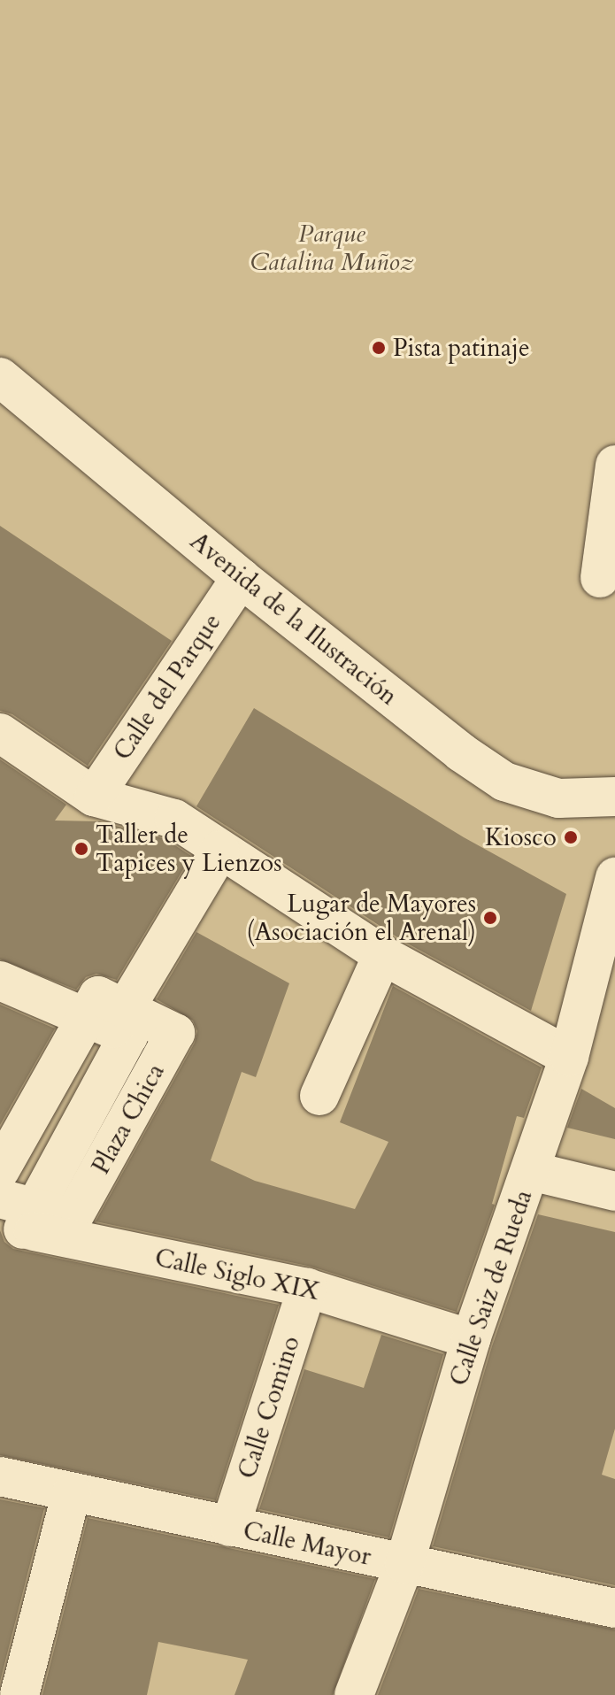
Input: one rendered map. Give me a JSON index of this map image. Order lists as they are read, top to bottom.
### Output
{
  "streets": {
    "street": [
      "Avenida de la Ilustración",
      "Calle del Parque",
      "Plaza Chica",
      "Calle Siglo XIX",
      "Calle Saiz de Rueda",
      "Calle Comino",
      "Calle Mayor"
    ]
  },
  "crossings": [
    ["Avenida de la Ilustración", "Calle del Parque"],
    ["Plaza Chica", "Calle Siglo XIX"],
    ["Calle Siglo XIX", "Calle Saiz de Rueda"],
    ["Calle Siglo XIX", "Calle Comino"],
    ["Calle Saiz de Rueda", "Calle Mayor"],
    ["Calle Comino", "Calle Mayor"]
  ],
  "parks": ["Parque Catalina Muñoz"],
  "places": [
    "Pista patinaje",
    "Kiosco",
    "Taller de Tapices y Lienzos",
    "Lugar de Mayores (Asociación el Arenal)"
  ]
}
